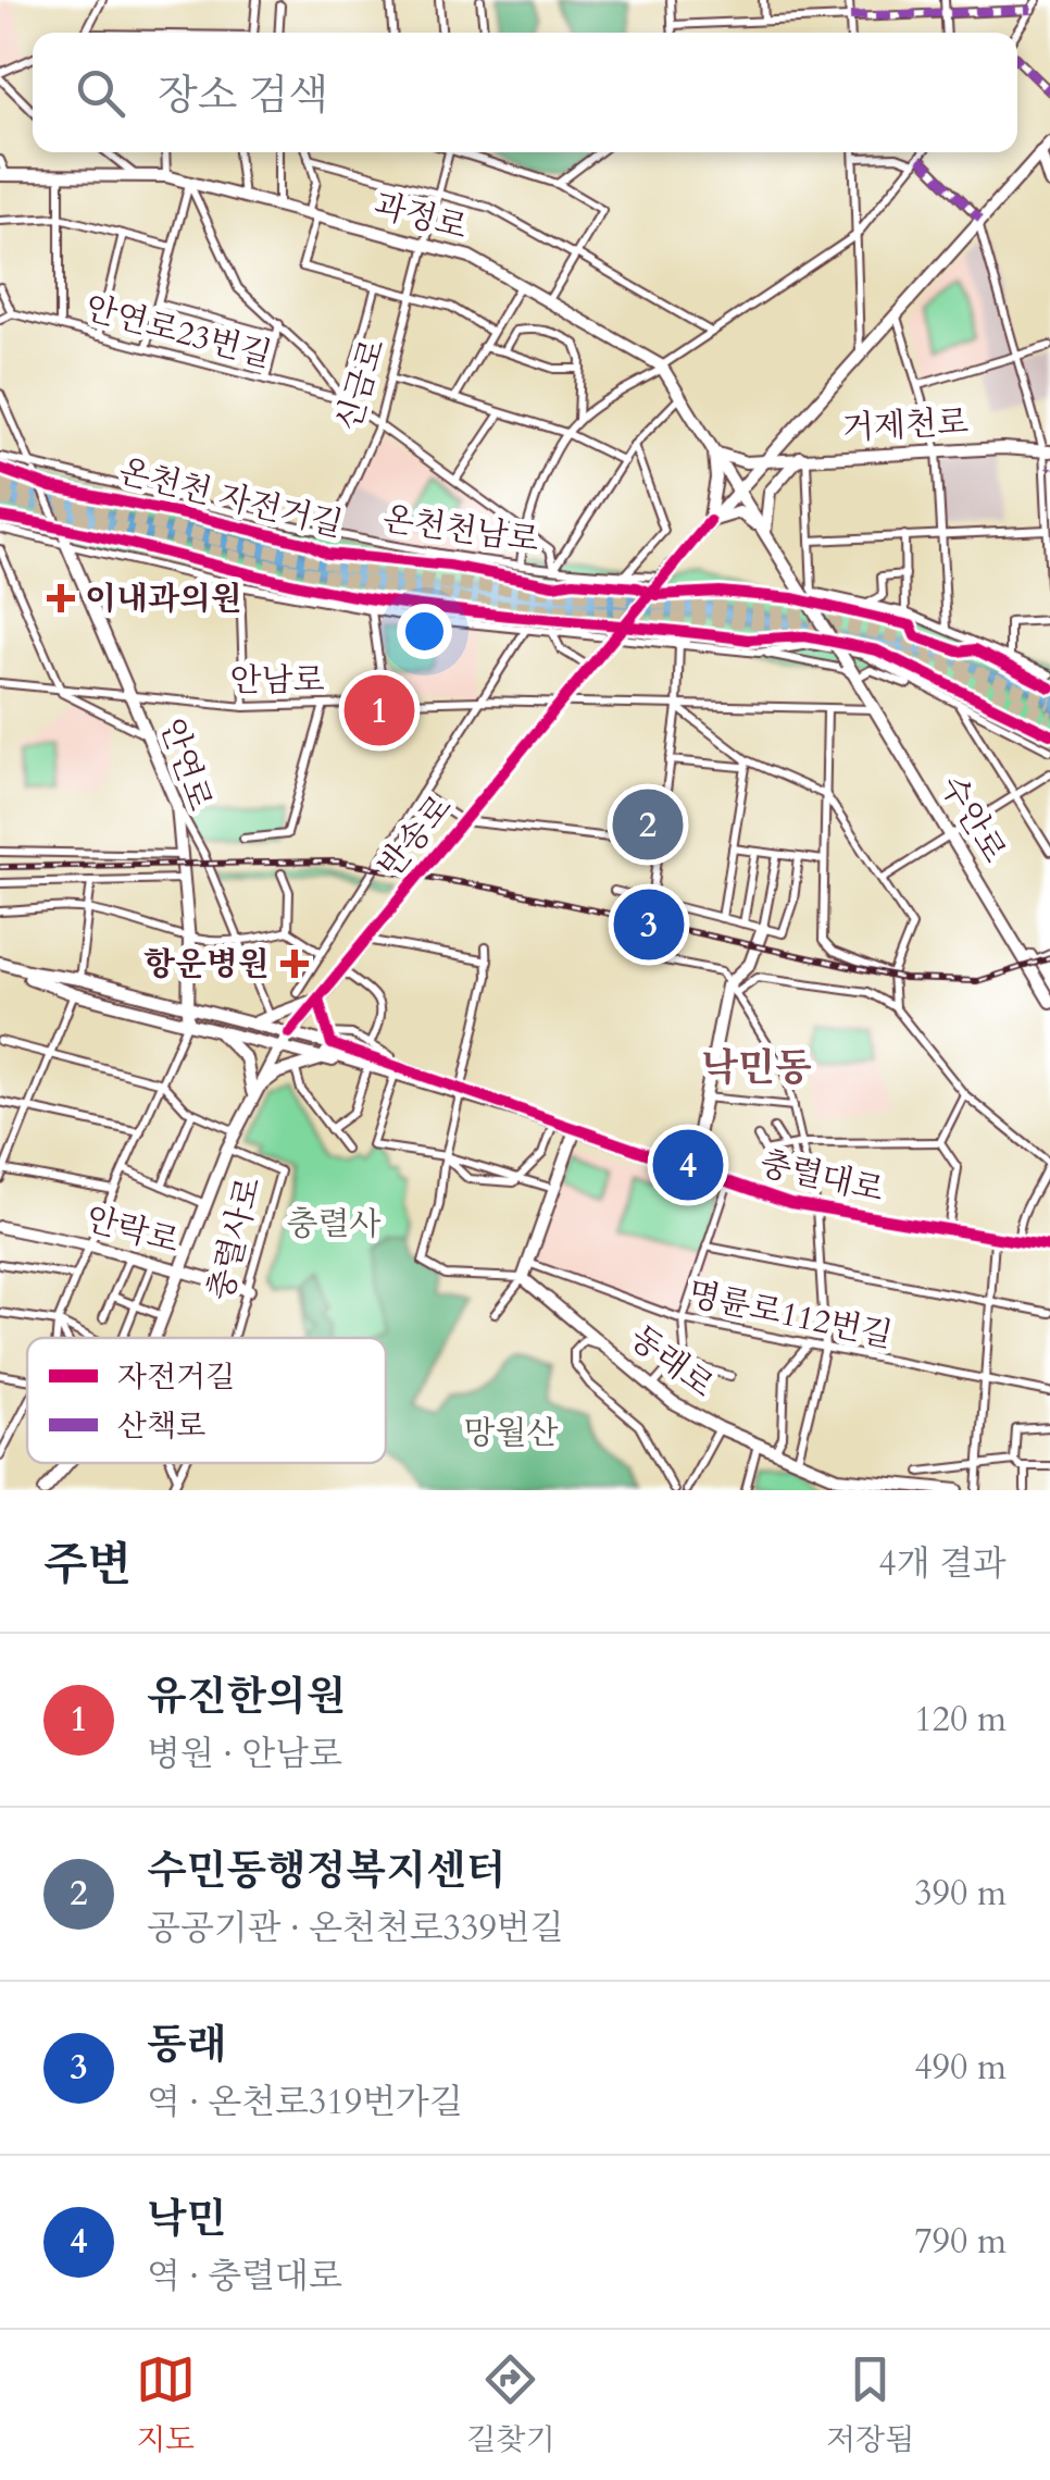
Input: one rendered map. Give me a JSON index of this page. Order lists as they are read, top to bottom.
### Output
{
  "streets": {
    "main road": [
      "과정로",
      "거제천로",
      "안연로",
      "수안로",
      "반송로",
      "충렬대로",
      "안락로",
      "동래로"
    ],
    "street": [
      "안연로23번길",
      "신금로",
      "온천천남로",
      "안남로",
      "충렬사로",
      "명륜로112번길"
    ],
    "cycle path": ["온천천 자전거길"]
  },
  "crossings": [
    ["과정로", "신금로"],
    ["과정로", "거제천로"],
    ["과정로", "수안로"],
    ["신금로", "온천천남로"],
    ["온천천남로", "반송로"],
    ["안남로", "안연로"],
    ["안남로", "수안로"],
    ["안남로", "반송로"],
    ["반송로", "안락로"],
    ["반송로", "충렬사로"],
    ["안락로", "충렬사로"]
  ],
  "districts": ["낙민동"],
  "parks": ["충렬사", "망월산"],
  "places": {
    "health": ["이내과의원", "항운병원"]
  },
  "legend": ["자전거길", "산책로"],
  "page": {
    "search": "장소 검색",
    "pins": [
      "1",
      "2",
      "3",
      "4"
    ],
    "heading": ["주변", "4개 결과"],
    "list": [
      {
        "mark": "1",
        "name": "유진한의원",
        "note": "병원 · 안남로",
        "value": "120 m"
      },
      {
        "mark": "2",
        "name": "수민동행정복지센터",
        "note": "공공기관 · 온천천로339번길",
        "value": "390 m"
      },
      {
        "mark": "3",
        "name": "동래",
        "note": "역 · 온천로319번가길",
        "value": "490 m"
      },
      {
        "mark": "4",
        "name": "낙민",
        "note": "역 · 충렬대로",
        "value": "790 m"
      }
    ],
    "nav": ["지도", "길찾기", "저장됨"]
  }
}
